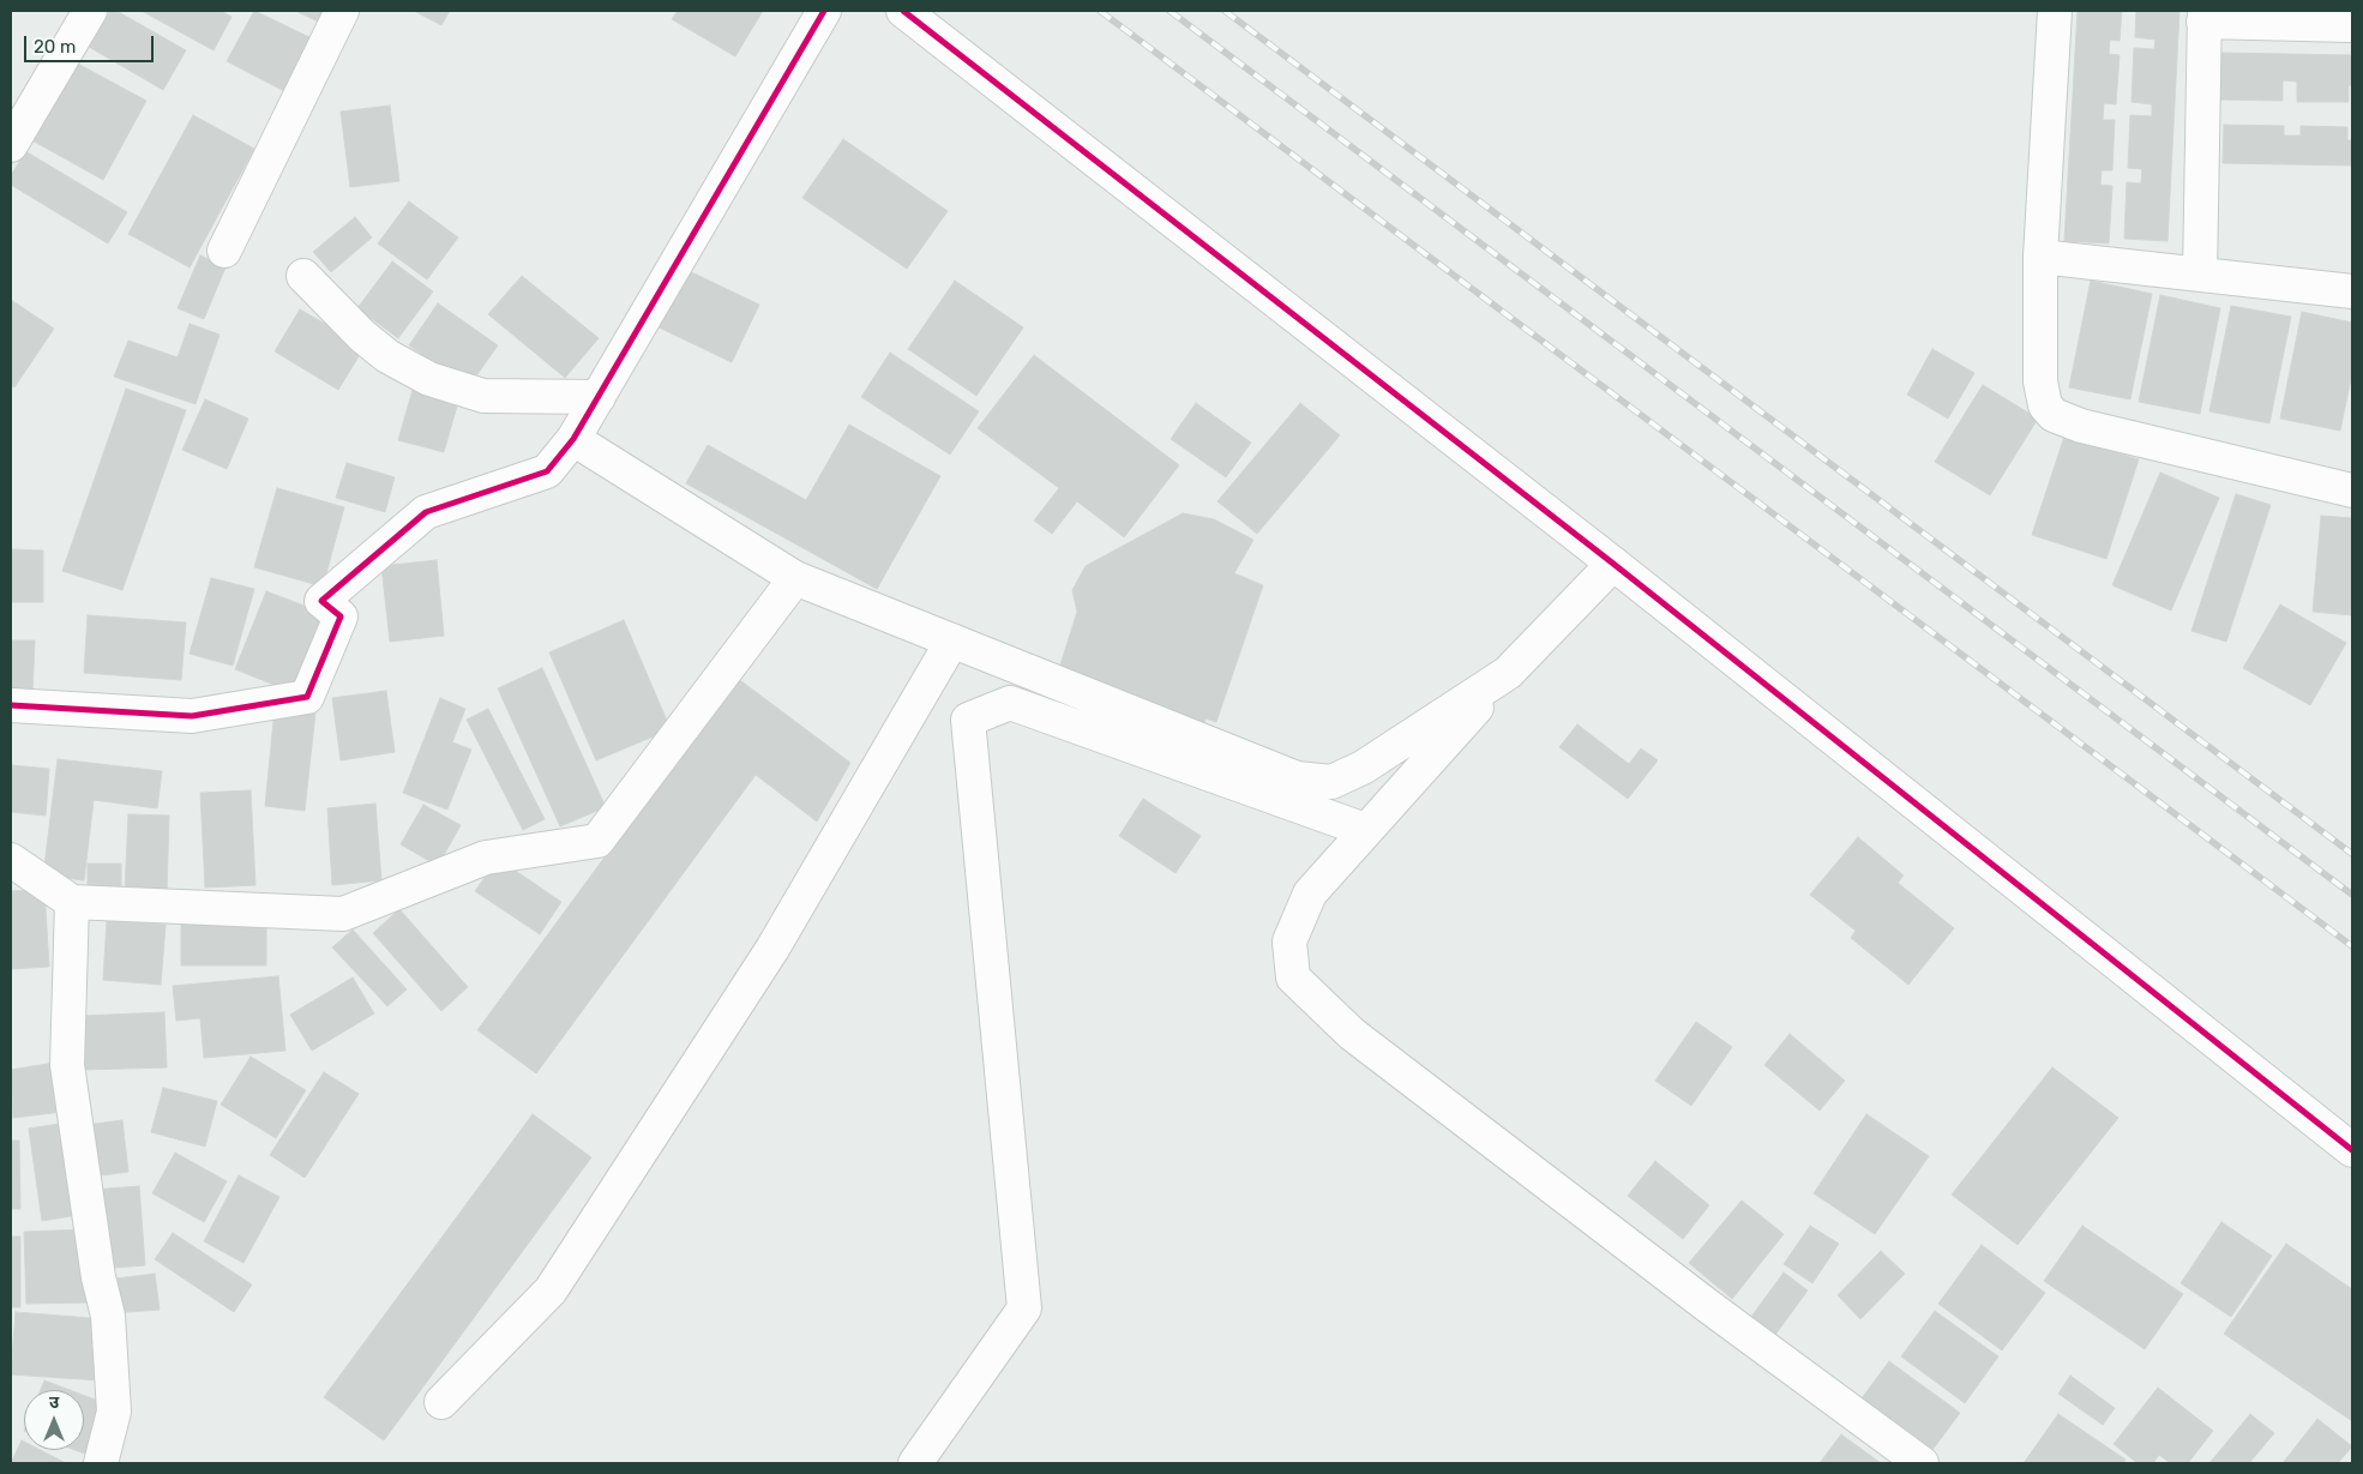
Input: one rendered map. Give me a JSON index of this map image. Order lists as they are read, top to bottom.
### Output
{
  "scale_bar": "20 m",
  "north": "top"
}
